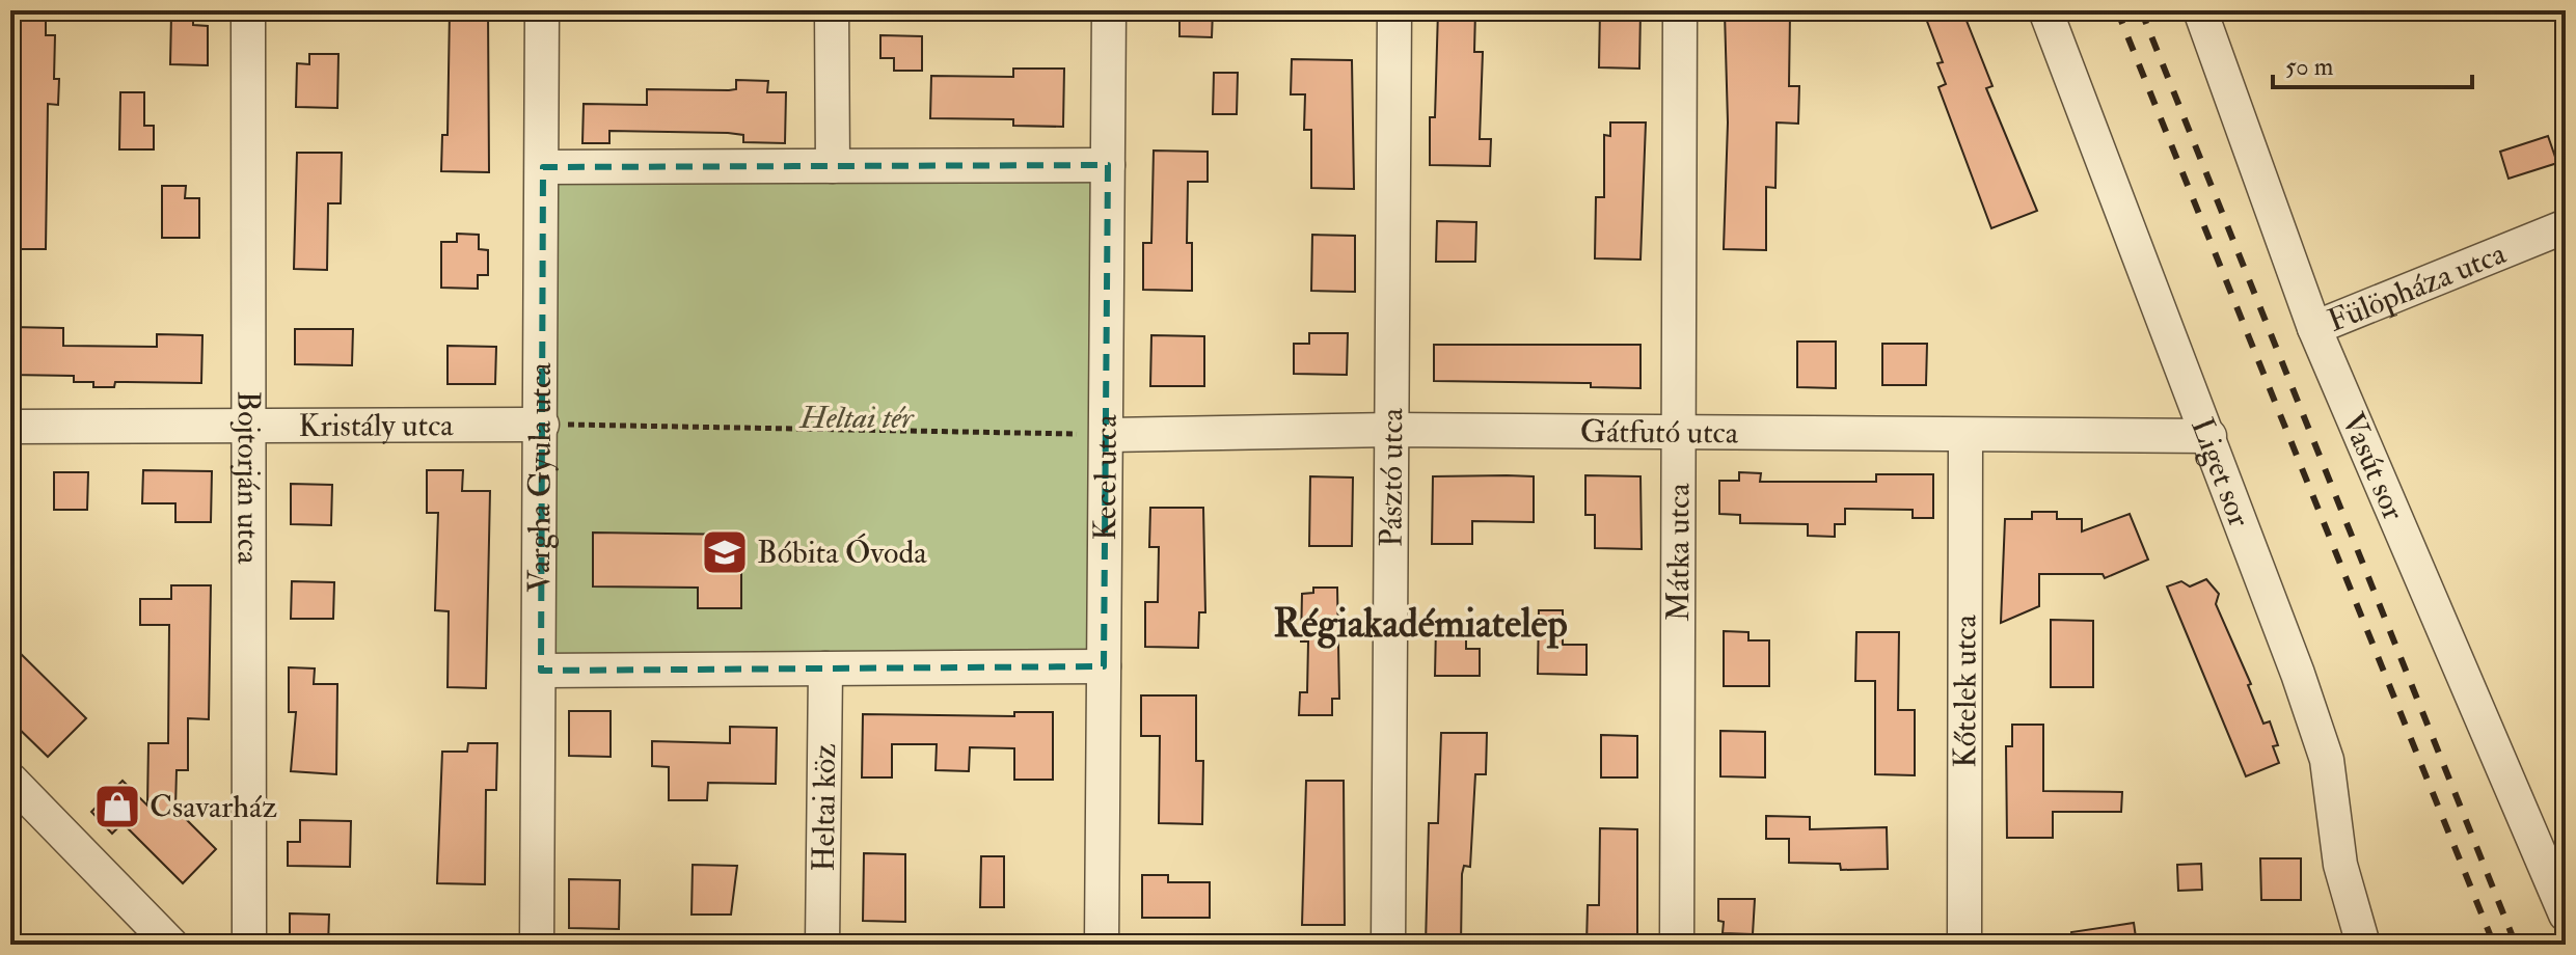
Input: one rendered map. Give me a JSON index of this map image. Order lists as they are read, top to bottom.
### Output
{
  "streets": {
    "street": [
      "Fülöpháza utca",
      "Kristály utca",
      "Gátfutó utca",
      "Vasút sor",
      "Liget sor",
      "Bojtorján utca",
      "Vargha Gyula utca",
      "Kecel utca",
      "Pásztó utca",
      "Mátka utca",
      "Kőtelek utca",
      "Heltai köz"
    ]
  },
  "crossings": [
    ["Fülöpháza utca", "Vasút sor"],
    ["Kristály utca", "Bojtorján utca"],
    ["Kristály utca", "Vargha Gyula utca"],
    ["Gátfutó utca", "Liget sor"],
    ["Gátfutó utca", "Kecel utca"],
    ["Gátfutó utca", "Pásztó utca"],
    ["Gátfutó utca", "Mátka utca"],
    ["Gátfutó utca", "Kőtelek utca"]
  ],
  "districts": ["Régiakadémiatelep"],
  "parks": ["Heltai tér"],
  "places": {
    "school or university": ["Bóbita Óvoda"],
    "shop": ["Csavarház"]
  },
  "scale_bar": "50 m"
}
